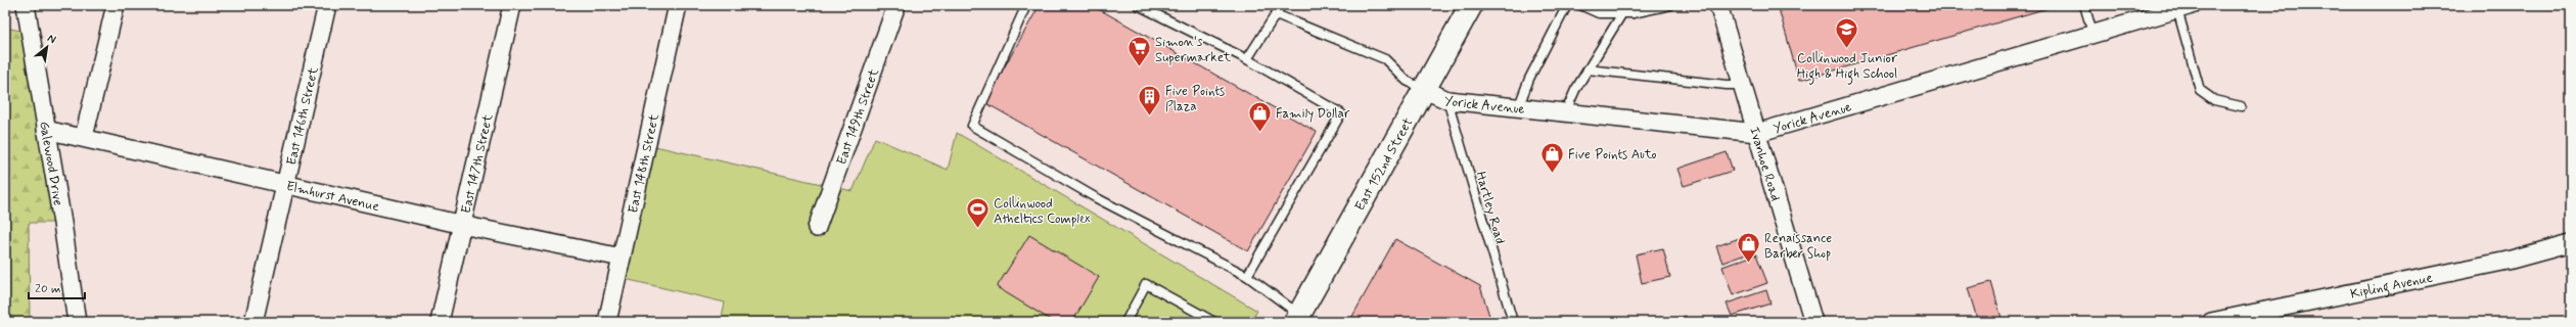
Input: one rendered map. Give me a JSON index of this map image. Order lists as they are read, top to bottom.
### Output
{
  "streets": {
    "street": [
      "Yorick Avenue",
      "East 146th Street",
      "East 149th Street",
      "Galewood Drive",
      "East 147th Street",
      "East 148th Street",
      "East 152nd Street",
      "Ivanhoe Road",
      "Elmhurst Avenue",
      "Kipling Avenue"
    ],
    "lane": ["Hartley Road"]
  },
  "crossings": [
    ["Yorick Avenue", "East 152nd Street"],
    ["Yorick Avenue", "Ivanhoe Road"],
    ["Yorick Avenue", "Hartley Road"],
    ["East 146th Street", "Elmhurst Avenue"],
    ["Galewood Drive", "Elmhurst Avenue"],
    ["East 147th Street", "Elmhurst Avenue"],
    ["East 148th Street", "Elmhurst Avenue"]
  ],
  "places": {
    "school or university": ["Collinwood Junior High & High School"],
    "supermarket": ["Simon's Supermarket"],
    "building": ["Five Points Plaza"],
    "shop": ["Family Dollar", "Five Points Auto", "Renaissance Barber Shop"],
    "sports": ["Collinwood Atheltics Complex"]
  },
  "scale_bar": "20 m",
  "north": "top right"
}
